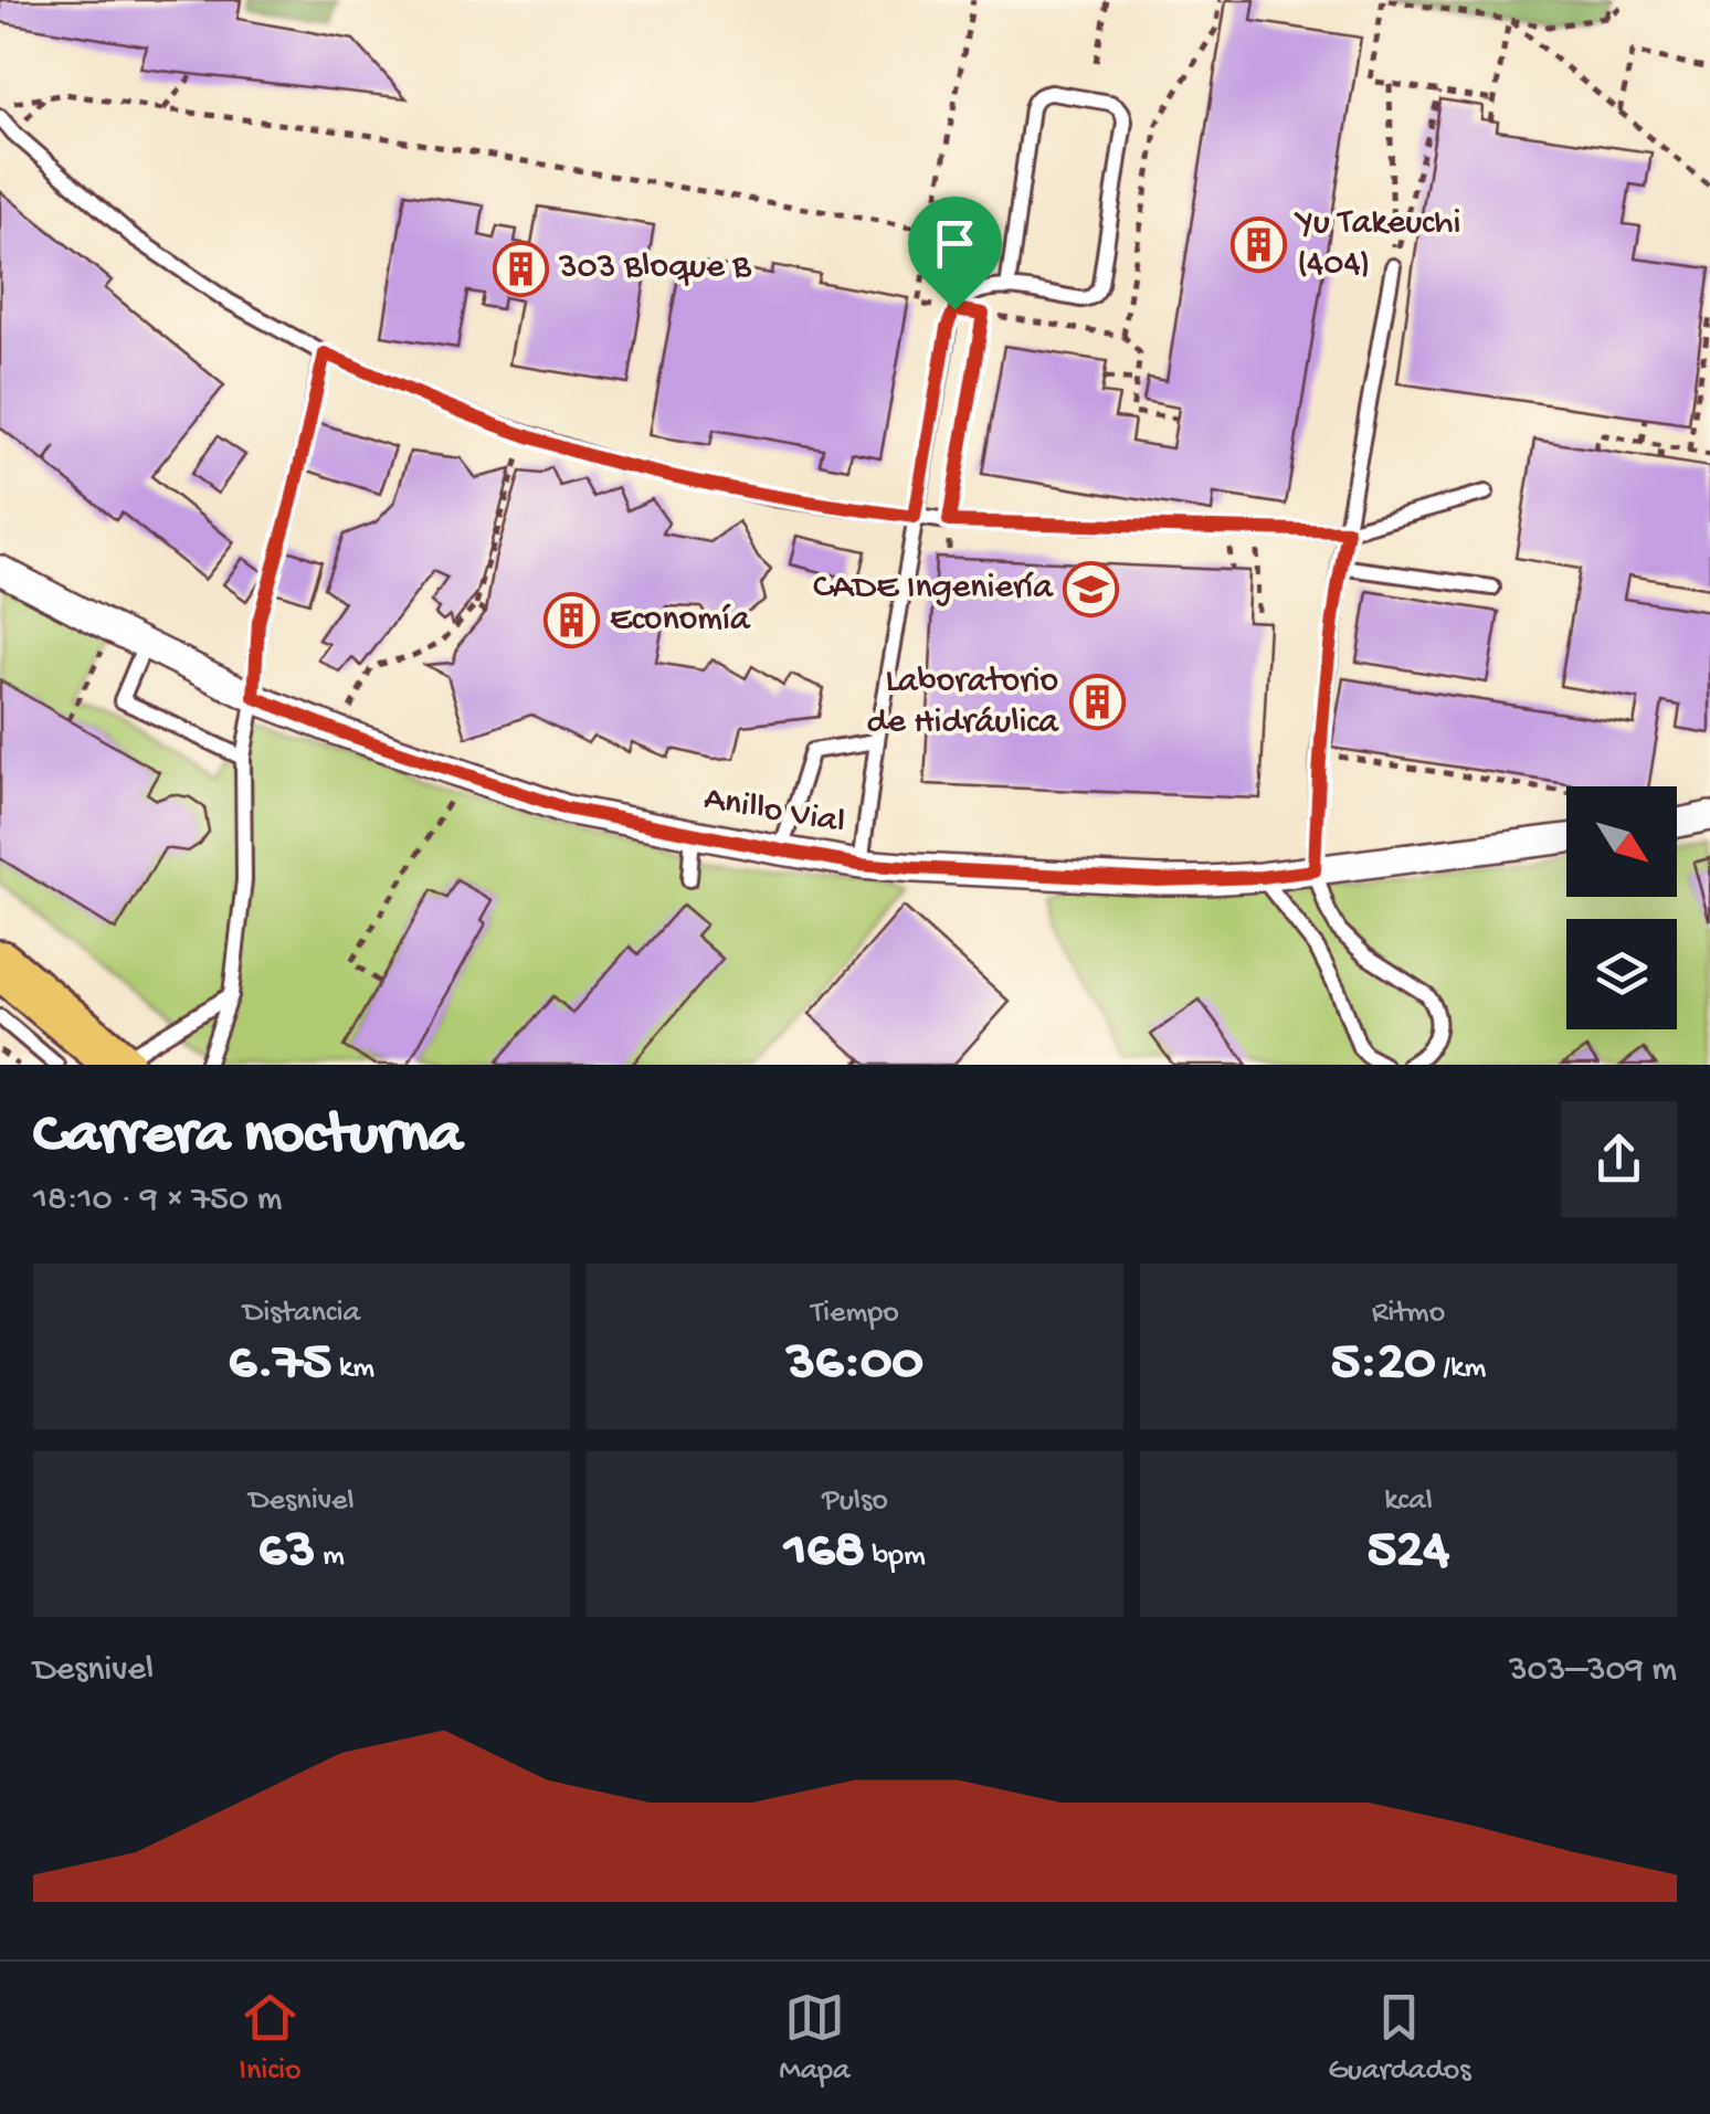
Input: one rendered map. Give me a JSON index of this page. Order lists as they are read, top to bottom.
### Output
{
  "streets": {
    "street": ["Anillo Vial"]
  },
  "places": {
    "building": [
      "Yu Takeuchi (404)",
      "303 Bloque B",
      "Economía",
      "Laboratorio de Hidráulica"
    ],
    "school or university": ["CADE Ingeniería"]
  },
  "north": "bottom right",
  "page": {
    "heading": ["Carrera nocturna", "18:10 · 9 × 750 m"],
    "stats": [
      ["Distancia", "6.75 km"],
      ["Tiempo", "36:00"],
      ["Ritmo", "5:20 /km"],
      ["Desnivel", "63 m"],
      ["Pulso", "168 bpm"],
      ["kcal", "524"]
    ],
    "chart": ["Desnivel", "303–309 m"],
    "tabs": ["Inicio", "Mapa", "Guardados"]
  }
}
